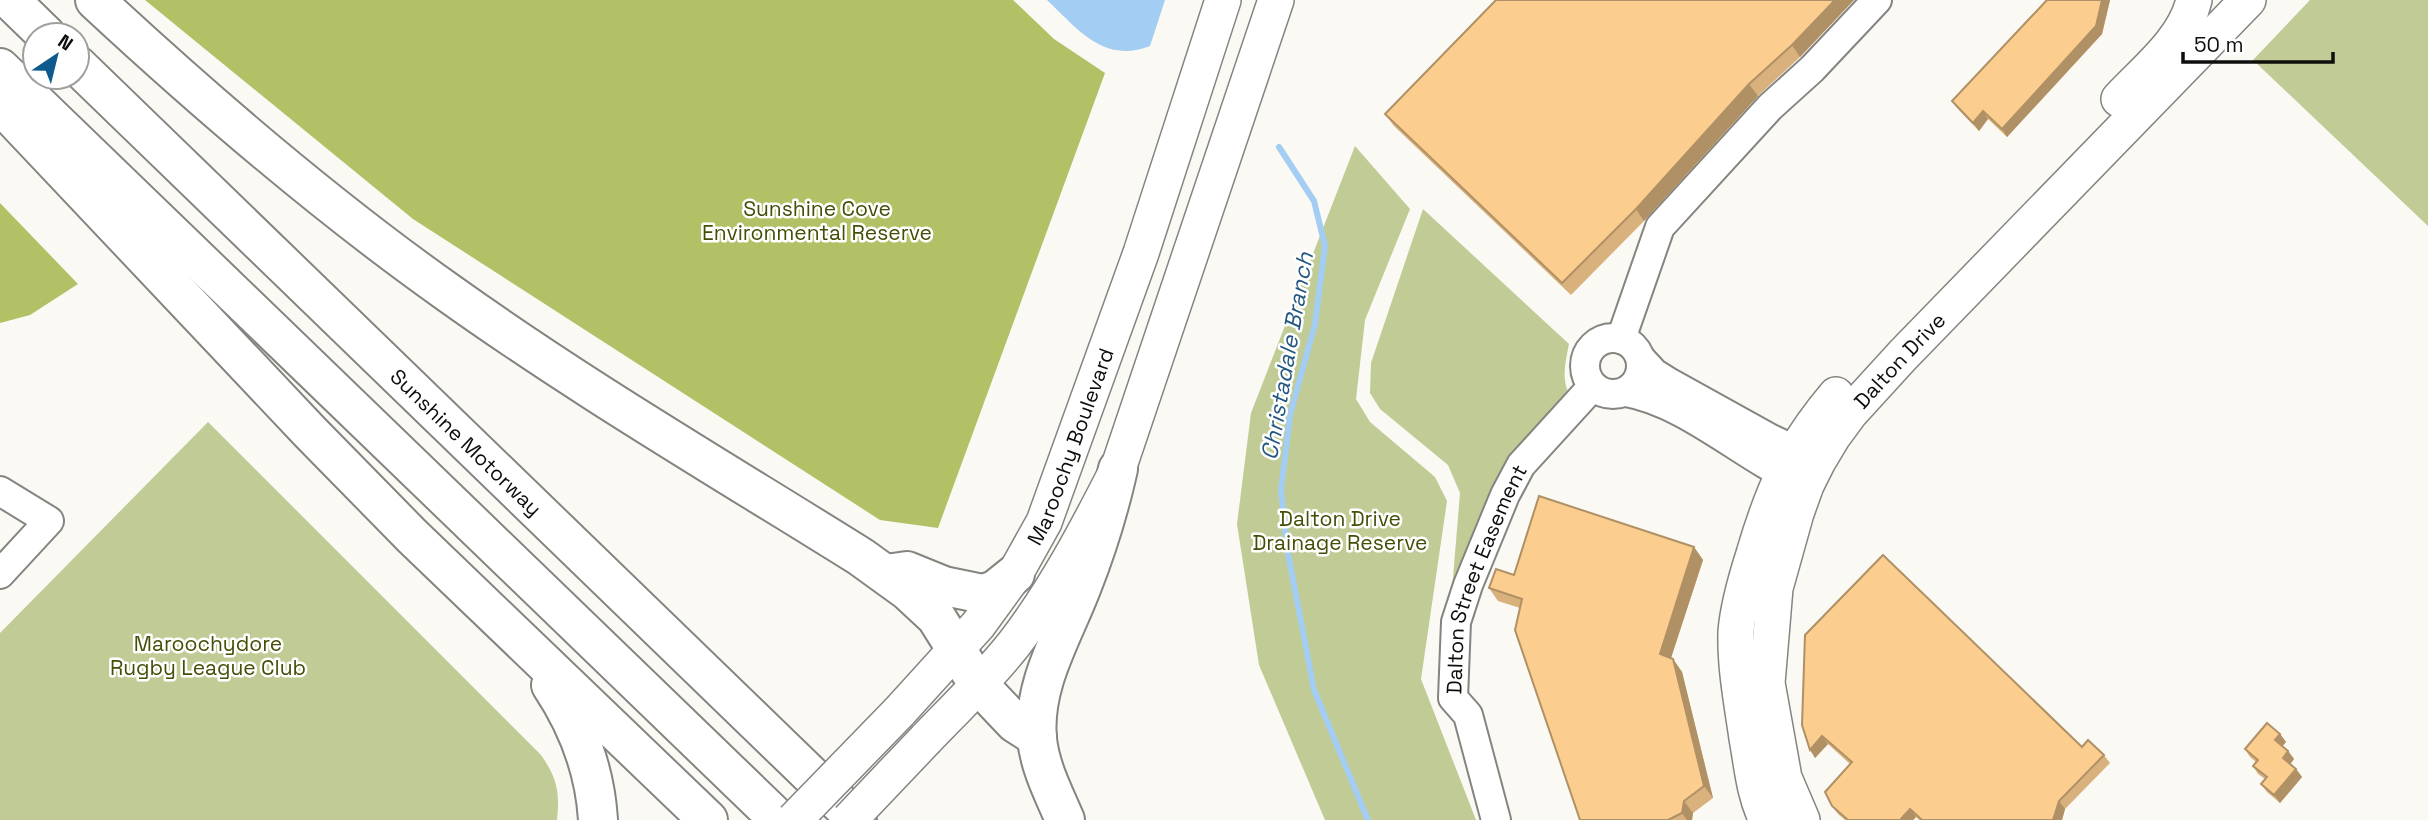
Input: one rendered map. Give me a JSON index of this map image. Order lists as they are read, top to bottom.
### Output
{
  "streets": {
    "highway": ["Sunshine Motorway"],
    "main road": ["Dalton Drive", "Maroochy Boulevard"],
    "street": ["Dalton Street Easement"]
  },
  "water": ["Christadale Branch"],
  "parks": ["Sunshine Cove Environmental Reserve", "Dalton Drive Drainage Reserve", "Maroochydore Rugby League Club"],
  "scale_bar": "50 m",
  "north": "top right"
}
